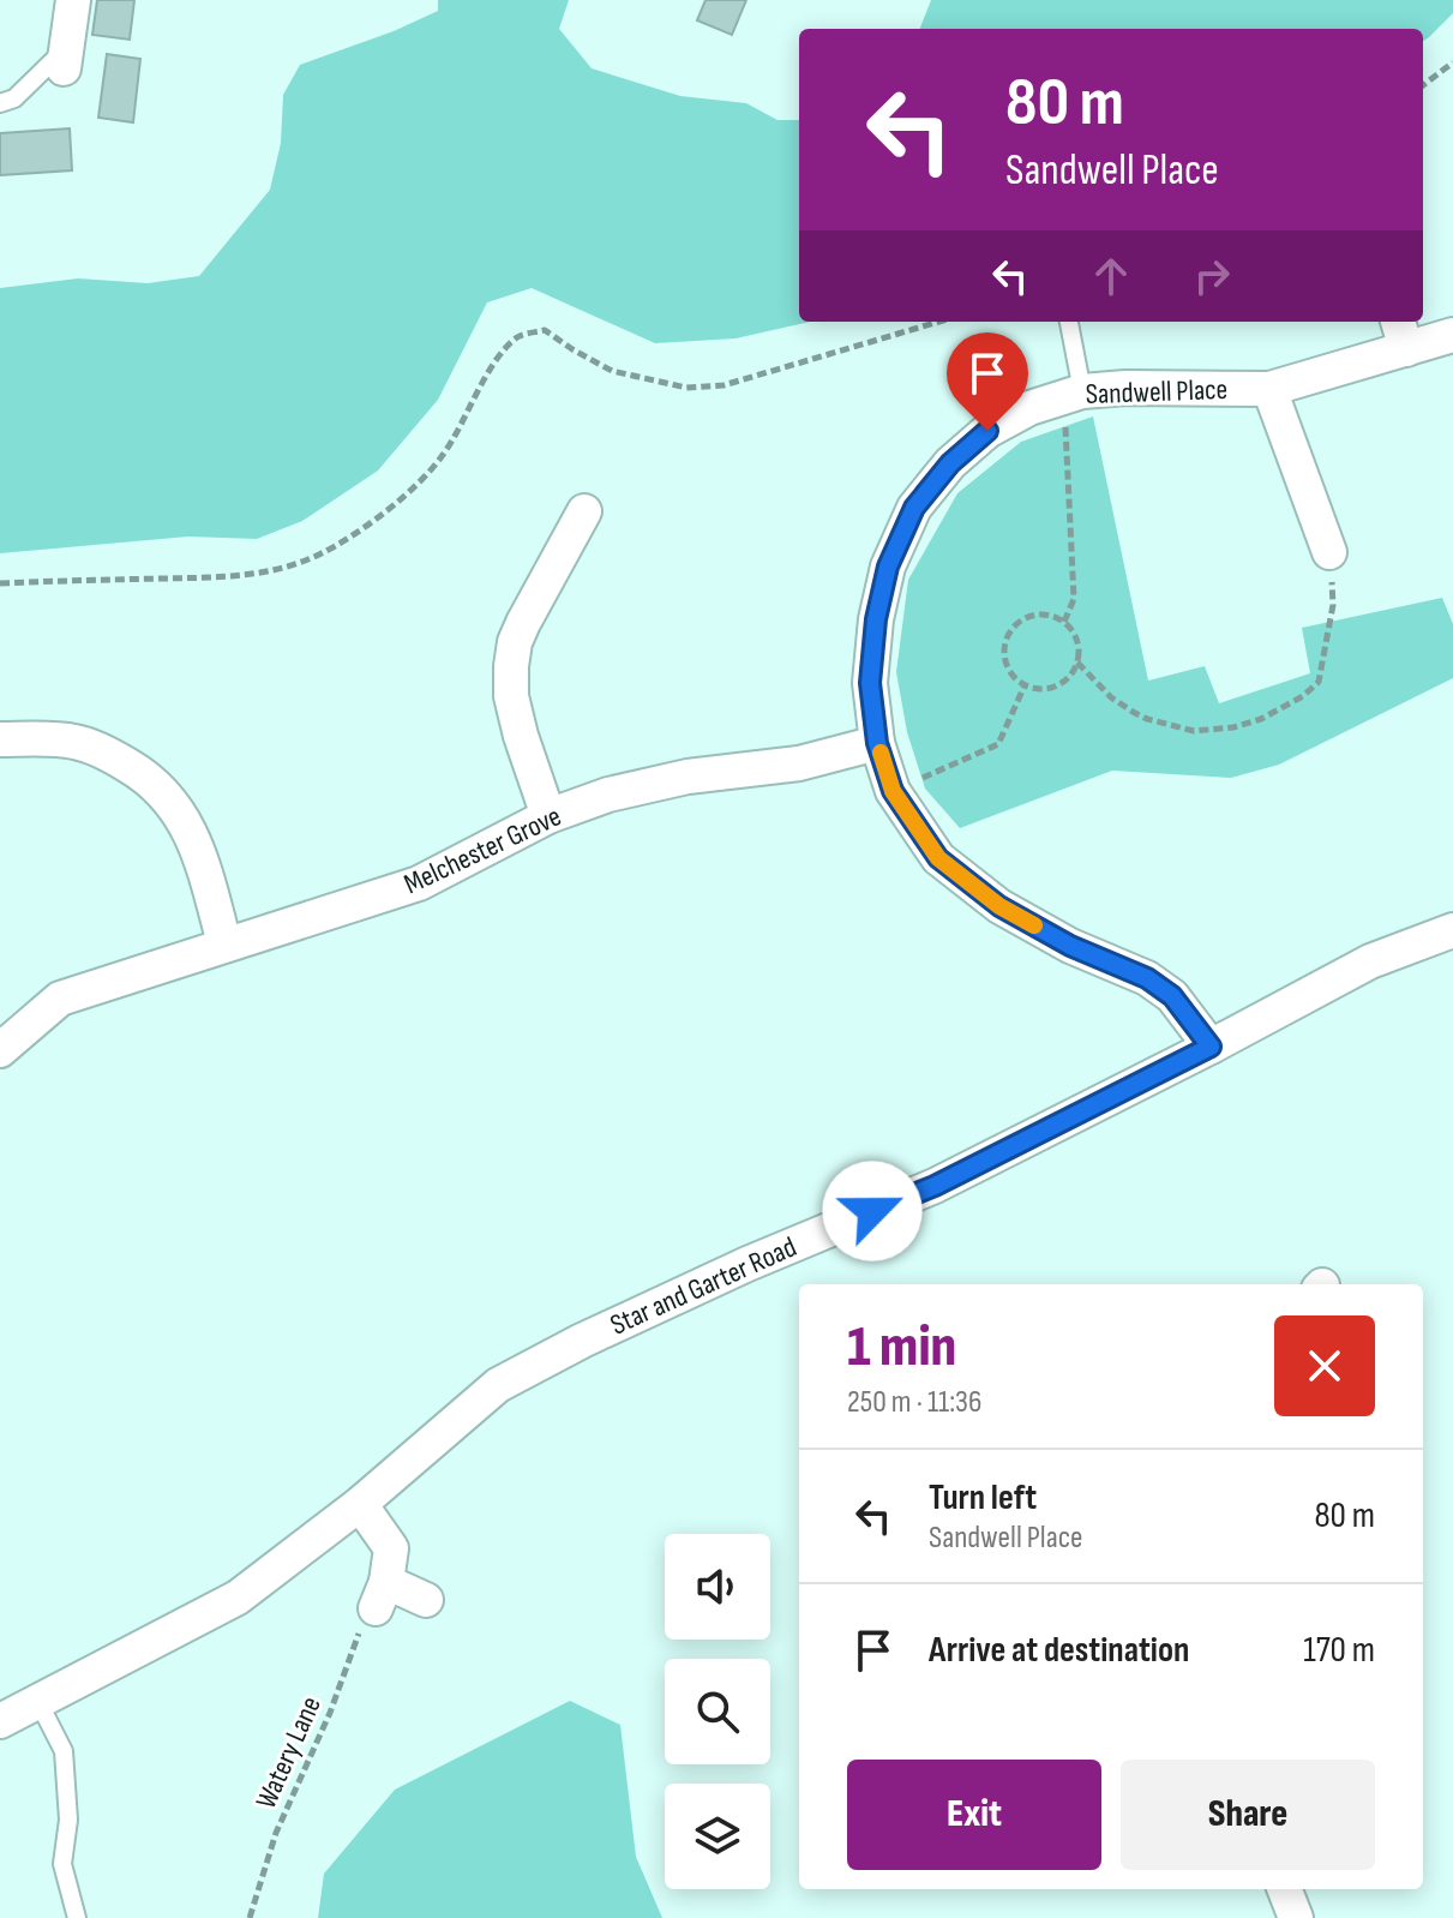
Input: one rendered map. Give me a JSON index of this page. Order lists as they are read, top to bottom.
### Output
{
  "streets": {
    "street": ["Sandwell Place", "Melchester Grove", "Star and Garter Road"],
    "path": ["Watery Lane"]
  },
  "crossings": [
    ["Sandwell Place", "Melchester Grove"],
    ["Sandwell Place", "Star and Garter Road"]
  ],
  "page": {
    "turn": ["80 m", "Sandwell Place"],
    "heading": ["1 min", "250 m · 11:36"],
    "list": [
      {
        "name": "Turn left",
        "note": "Sandwell Place",
        "value": "80 m"
      },
      {
        "name": "Arrive at destination",
        "value": "170 m"
      }
    ],
    "buttons": ["Exit", "Share"]
  }
}
